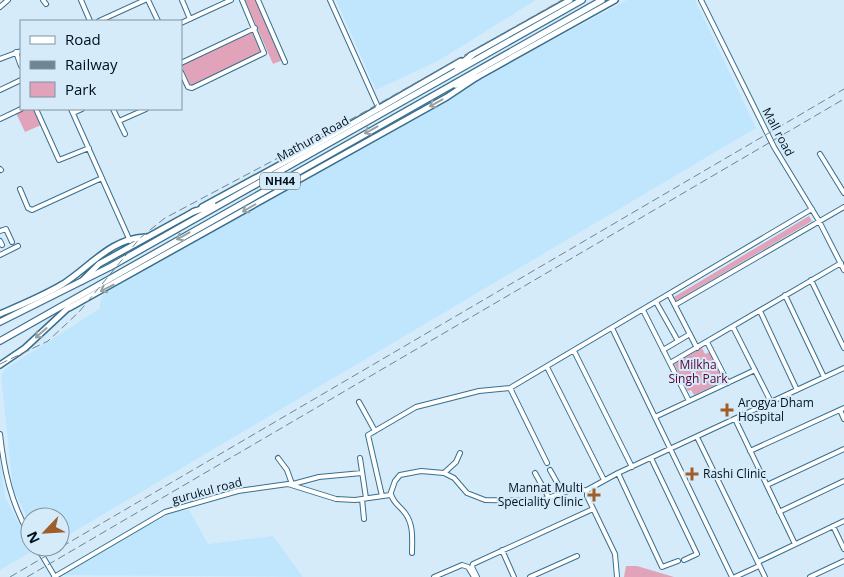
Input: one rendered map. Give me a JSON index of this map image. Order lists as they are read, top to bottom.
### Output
{
  "streets": {
    "highway": ["Mathura Road", "NH44"],
    "street": ["Mall road", "gurukul road"]
  },
  "parks": ["Milkha Singh Park"],
  "places": {
    "health": ["Arogya Dham Hospital", "Rashi Clinic", "Mannat Multi Speciality Clinic"]
  },
  "legend": ["Road", "Railway", "Park"],
  "north": "bottom left"
}
